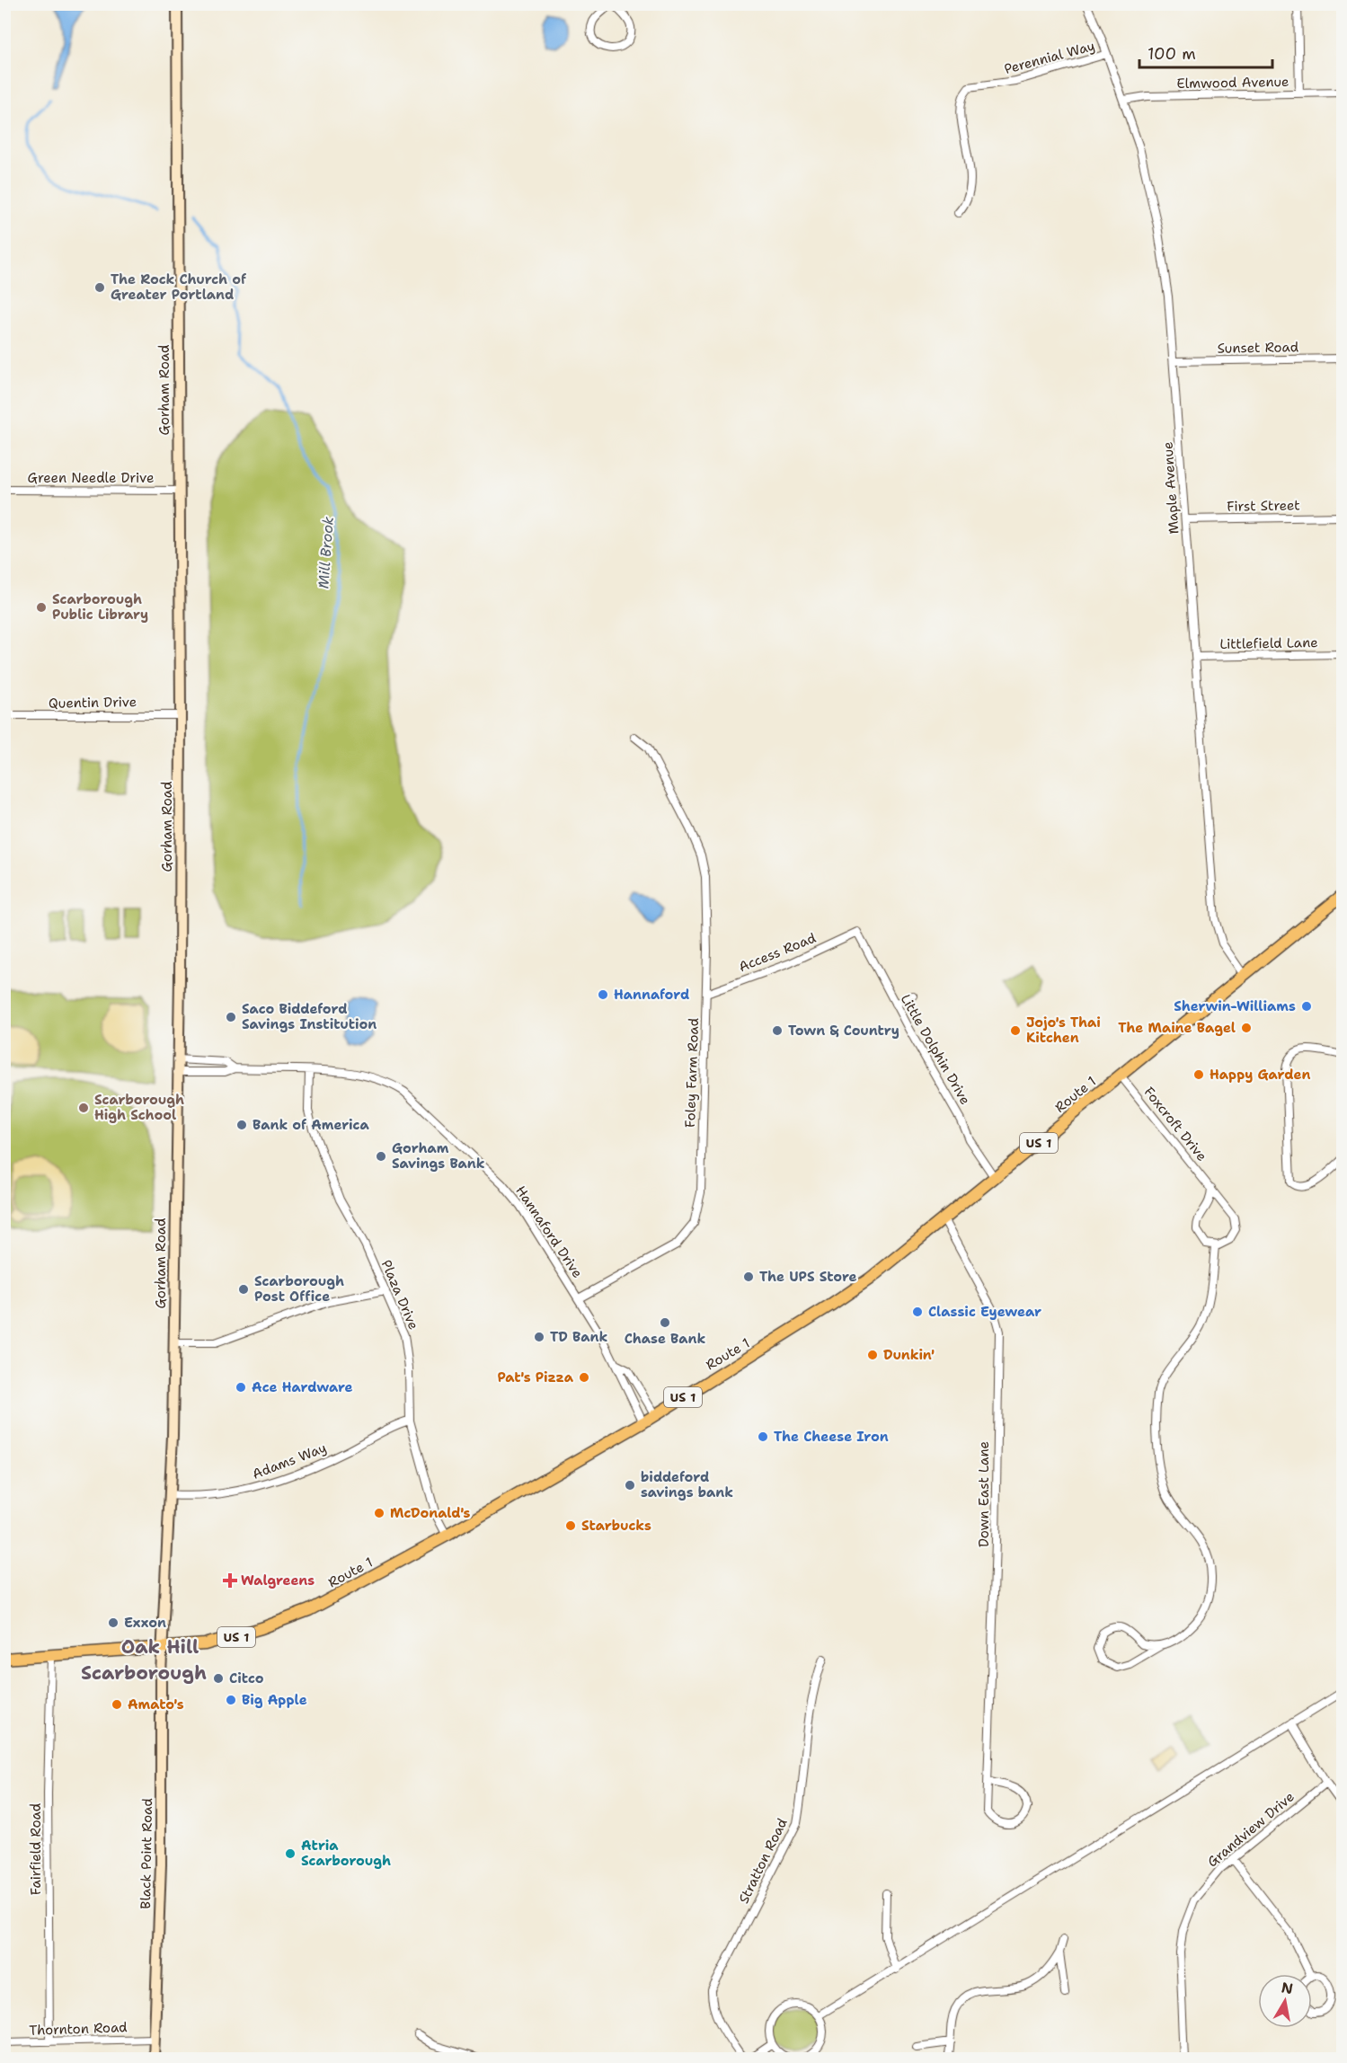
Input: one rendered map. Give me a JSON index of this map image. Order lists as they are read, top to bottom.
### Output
{
  "streets": {
    "main road": [
      "Gorham Road",
      "Route 1",
      "US 1",
      "Black Point Road"
    ],
    "street": [
      "Perennial Way",
      "Elmwood Avenue",
      "Sunset Road",
      "Green Needle Drive",
      "Maple Avenue",
      "First Street",
      "Littlefield Lane",
      "Quentin Drive",
      "Access Road",
      "Little Dolphin Drive",
      "Foley Farm Road",
      "Foxcroft Drive",
      "Hannaford Drive",
      "Plaza Drive",
      "Adams Way",
      "Down East Lane",
      "Grandview Drive",
      "Fairfield Road",
      "Stratton Road",
      "Thornton Road"
    ]
  },
  "crossings": [
    ["Perennial Way", "Maple Avenue"],
    ["Elmwood Avenue", "Maple Avenue"],
    ["Sunset Road", "Maple Avenue"],
    ["Gorham Road", "Green Needle Drive"],
    ["Gorham Road", "Quentin Drive"],
    ["Gorham Road", "Route 1"],
    ["Gorham Road", "Hannaford Drive"],
    ["Gorham Road", "Adams Way"],
    ["Gorham Road", "Black Point Road"],
    ["Maple Avenue", "First Street"],
    ["Maple Avenue", "Littlefield Lane"],
    ["Maple Avenue", "Route 1"],
    ["Access Road", "Little Dolphin Drive"],
    ["Access Road", "Foley Farm Road"],
    ["Little Dolphin Drive", "Route 1"],
    ["Foley Farm Road", "Hannaford Drive"],
    ["Route 1", "Foxcroft Drive"],
    ["Route 1", "Hannaford Drive"],
    ["Route 1", "Plaza Drive"],
    ["Route 1", "Down East Lane"],
    ["Route 1", "Fairfield Road"],
    ["Route 1", "Black Point Road"],
    ["Hannaford Drive", "Plaza Drive"],
    ["Plaza Drive", "Adams Way"],
    ["Fairfield Road", "Thornton Road"],
    ["Black Point Road", "Thornton Road"]
  ],
  "districts": ["Oak Hill", "Scarborough"],
  "water": ["Mill Brook"],
  "places": {
    "other": [
      "The Rock Church of Greater Portland",
      "Scarborough Public Library",
      "Hannaford",
      "Sherwin-Williams",
      "Saco Biddeford Savings Institution",
      "The Maine Bagel",
      "Town & Country",
      "Jojo's Thai Kitchen",
      "Happy Garden",
      "Scarborough High School",
      "Bank of America",
      "Gorham Savings Bank",
      "The UPS Store",
      "Scarborough Post Office",
      "Classic Eyewear",
      "Chase Bank",
      "TD Bank",
      "Dunkin'",
      "Pat's Pizza",
      "Ace Hardware",
      "The Cheese Iron",
      "biddeford savings bank",
      "McDonald's",
      "Starbucks",
      "Exxon",
      "Citco",
      "Big Apple",
      "Amato's",
      "Atria Scarborough"
    ],
    "health": ["Walgreens"]
  },
  "scale_bar": "100 m",
  "north": "top"
}
